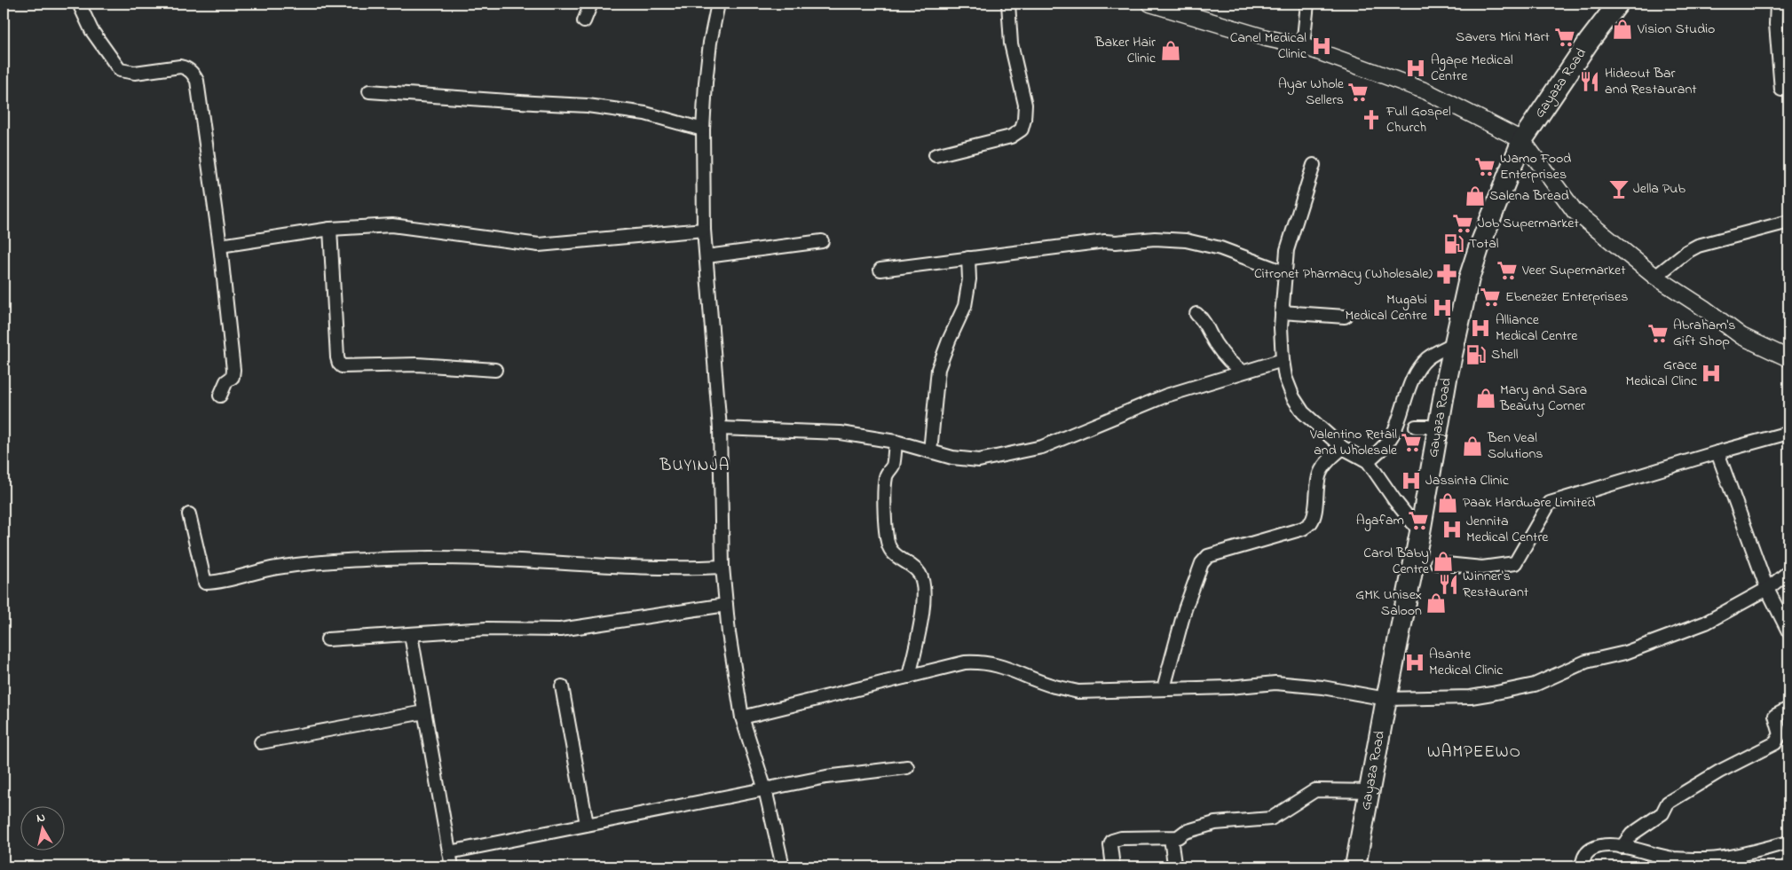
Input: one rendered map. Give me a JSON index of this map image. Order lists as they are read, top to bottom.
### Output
{
  "streets": {
    "main road": ["Gayaza Road"]
  },
  "districts": ["BUYINJA", "WAMPEEWO"],
  "places": {
    "shop": [
      "Vision Studio",
      "Baker Hair Clinic",
      "Salena Bread",
      "Mary and Sara Beauty Corner",
      "Ben Veal Solutions",
      "Paak Hardware Limited",
      "Carol Baby Centre",
      "GMK Unisex Saloon"
    ],
    "supermarket": [
      "Savers Mini Mart",
      "Ayar Whole Sellers",
      "Wamo Food Enterprises",
      "Job Supermarket",
      "Veer Supermarket",
      "Ebenezer Enterprises",
      "Abraham's Gift Shop",
      "Valentino Retail and Wholesale",
      "Agafam"
    ],
    "hospital": [
      "Canel Medical Clinic",
      "Agape Medical Centre",
      "Mugabi Medical Centre",
      "Alliance Medical Centre",
      "Grace Medical Clinc",
      "Jassinta Clinic",
      "Jennita Medical Centre",
      "Asante Medical Clinic"
    ],
    "restaurant": ["Hideout Bar and Restaurant", "Winner's Restaurant"],
    "church": ["Full Gospel Church"],
    "bar": ["Jella Pub"],
    "fuel station": ["Total", "Shell"],
    "pharmacy": ["Citronet Pharmacy (Wholesale)"]
  },
  "north": "top"
}
